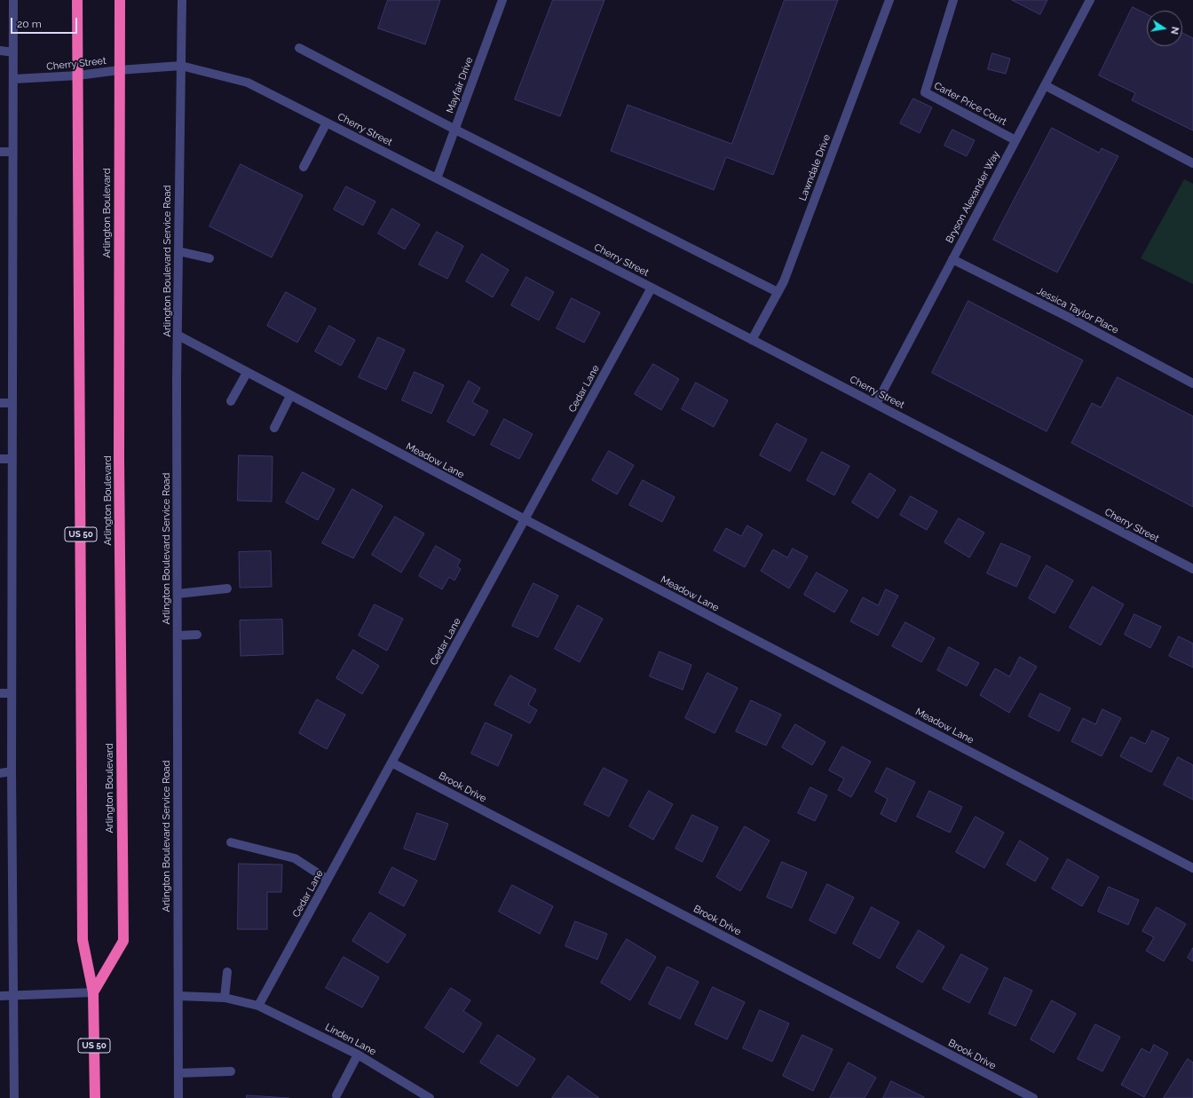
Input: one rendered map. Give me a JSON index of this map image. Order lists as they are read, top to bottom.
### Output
{
  "streets": {
    "highway": ["Arlington Boulevard", "US 50"],
    "street": [
      "Cherry Street",
      "Mayfair Drive",
      "Carter Price Court",
      "Lawndale Drive",
      "Bryson Alexander Way",
      "Arlington Boulevard Service Road",
      "Jessica Taylor Place",
      "Cedar Lane",
      "Meadow Lane",
      "Brook Drive",
      "Linden Lane"
    ]
  },
  "crossings": [
    ["Cherry Street", "Mayfair Drive"],
    ["Cherry Street", "Lawndale Drive"],
    ["Cherry Street", "Bryson Alexander Way"],
    ["Cherry Street", "Arlington Boulevard"],
    ["Cherry Street", "Arlington Boulevard Service Road"],
    ["Cherry Street", "Cedar Lane"],
    ["Cherry Street", "US 50"],
    ["Carter Price Court", "Bryson Alexander Way"],
    ["Bryson Alexander Way", "Jessica Taylor Place"],
    ["Arlington Boulevard", "US 50"],
    ["Arlington Boulevard Service Road", "Meadow Lane"],
    ["Arlington Boulevard Service Road", "Linden Lane"],
    ["Cedar Lane", "Meadow Lane"],
    ["Cedar Lane", "Brook Drive"],
    ["Cedar Lane", "Linden Lane"]
  ],
  "scale_bar": "20 m",
  "north": "right"
}
